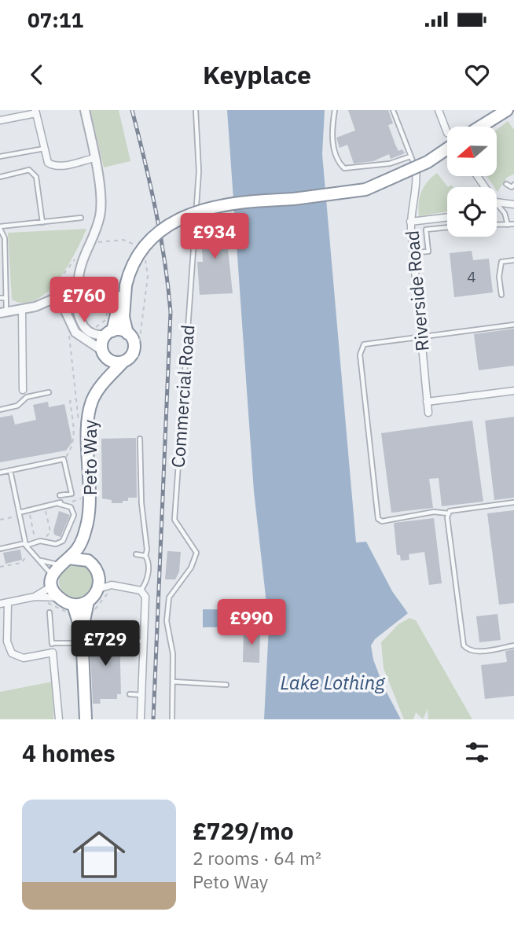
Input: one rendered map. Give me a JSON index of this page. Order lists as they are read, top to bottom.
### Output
{
  "streets": {
    "highway": ["Peto Way"],
    "street": ["Riverside Road"],
    "lane": ["Commercial Road"]
  },
  "water": ["Lake Lothing"],
  "house_numbers": ["4"],
  "north": "left",
  "page": {
    "status": "07:11",
    "header": "Keyplace",
    "price": [
      "£934",
      "£760",
      "£990",
      "£729"
    ],
    "heading": "4 homes",
    "list": [
      {
        "name": "£729/mo",
        "note": "2 rooms · 64 m² · Peto Way"
      }
    ]
  }
}
